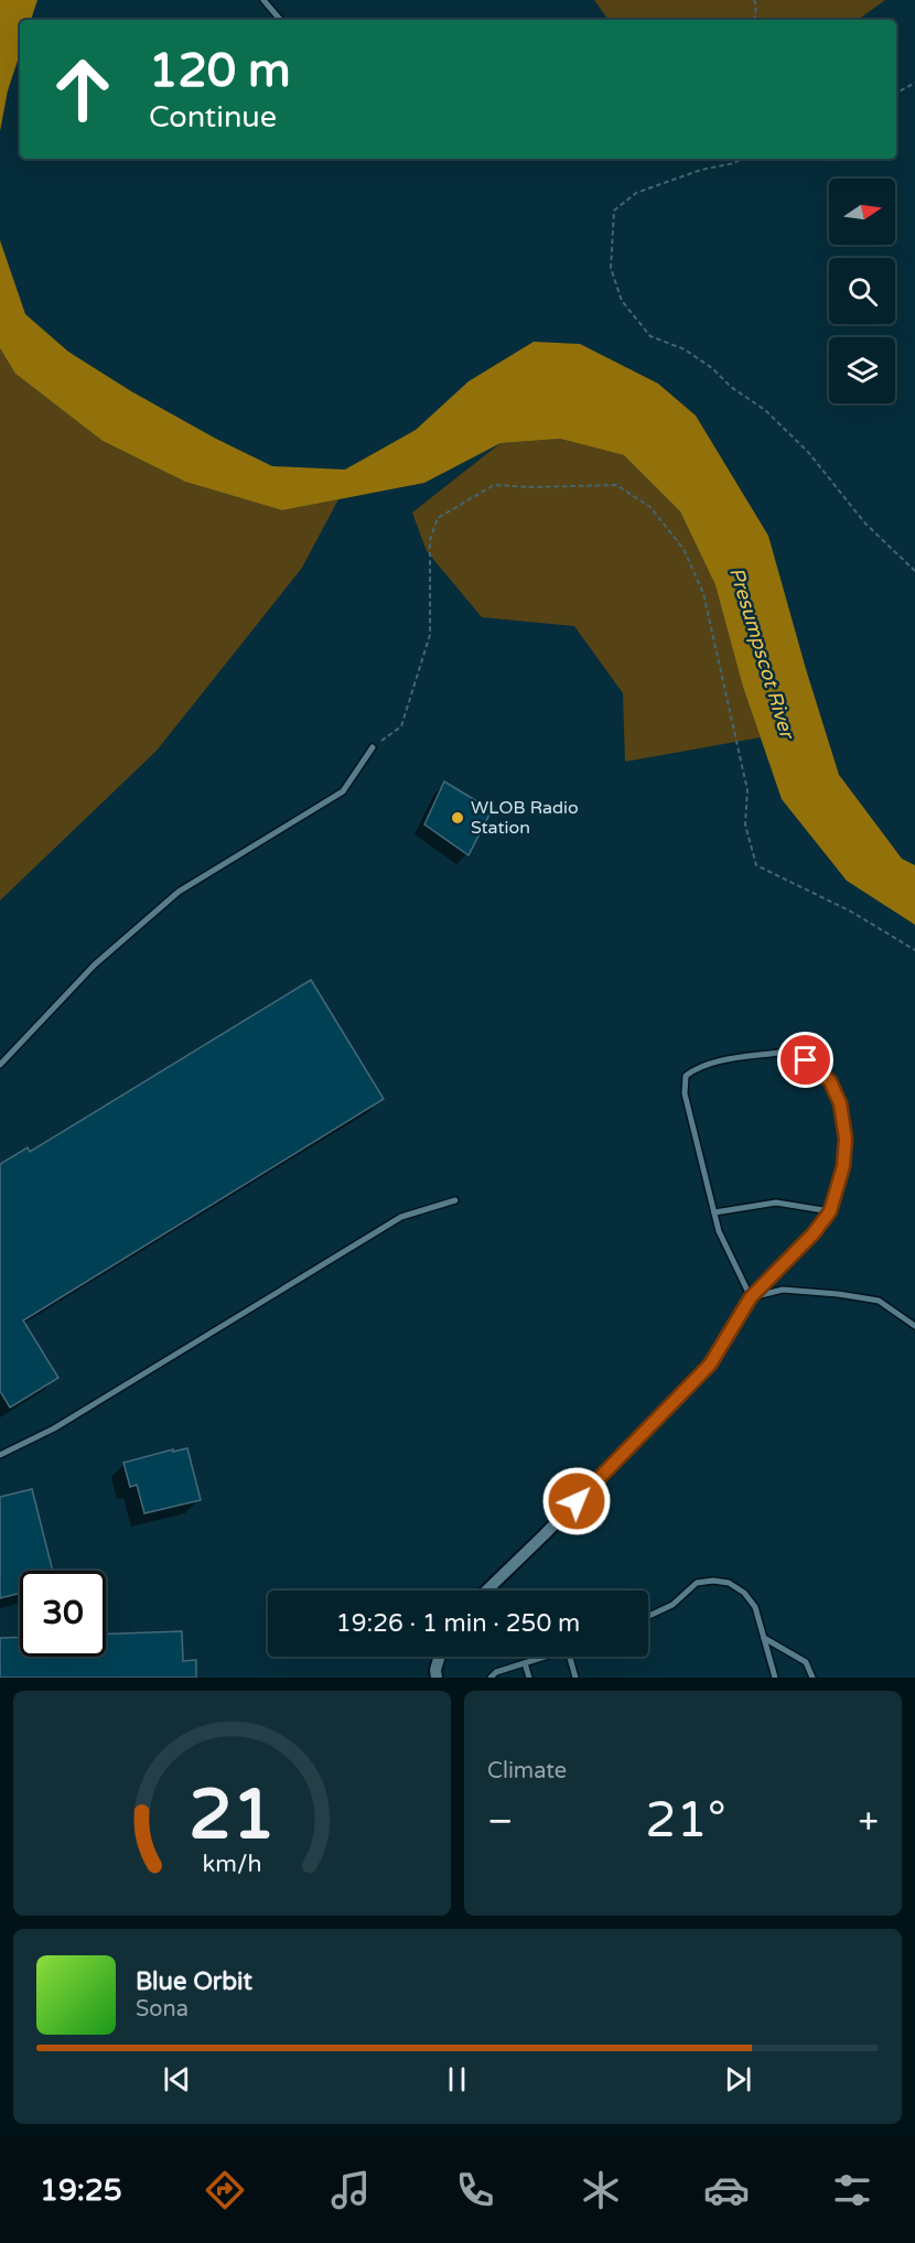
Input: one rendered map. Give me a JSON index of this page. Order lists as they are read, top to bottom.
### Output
{
  "water": ["Presumpscot River"],
  "places": ["WLOB Radio Station"],
  "north": "right",
  "page": {
    "turn": ["120 m", "Continue"],
    "limit": "30",
    "trip": "19:26 · 1 min · 250 m",
    "tile": "Climate",
    "heat": ["−", "21°", "+"],
    "song": ["Blue Orbit", "Sona"],
    "tabs": "19:25",
    "gauge": ["21", "km/h"]
  }
}
